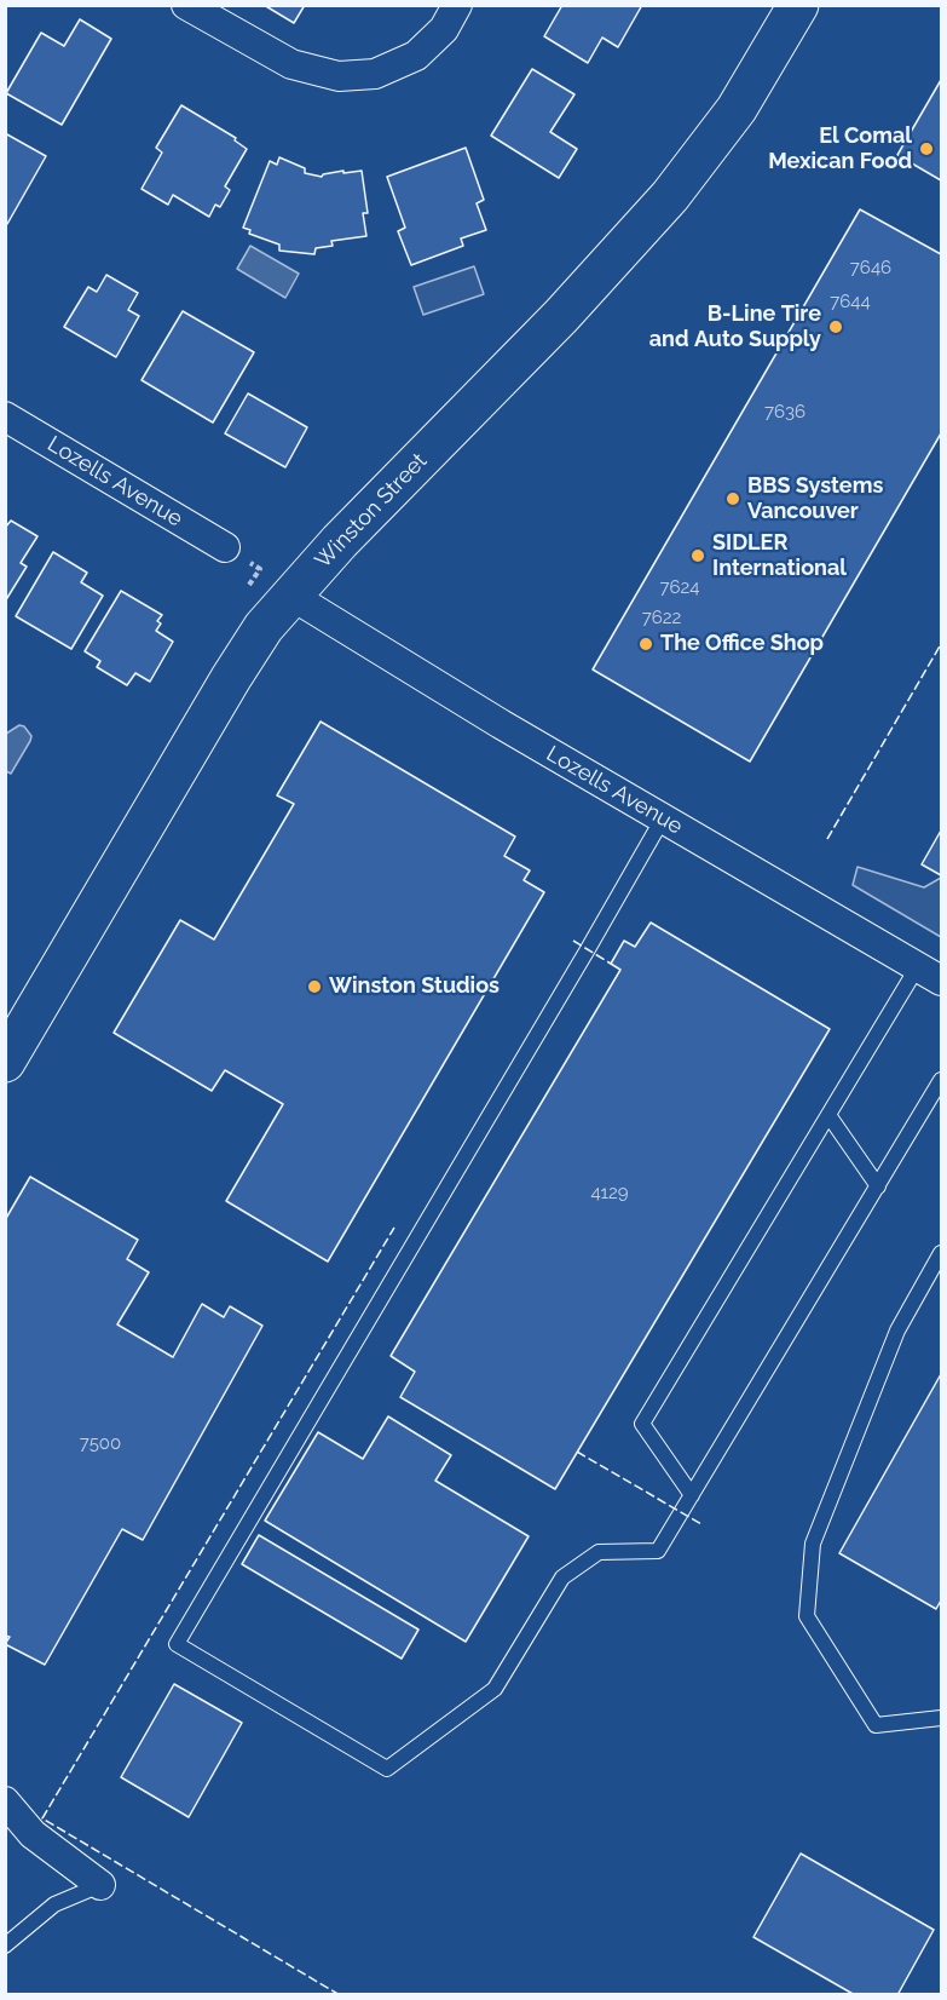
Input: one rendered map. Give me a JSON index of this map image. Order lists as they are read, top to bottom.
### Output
{
  "streets": {
    "street": ["Lozells Avenue", "Winston Street"]
  },
  "crossings": [
    ["Lozells Avenue", "Winston Street"]
  ],
  "places": [
    "El Comal Mexican Food",
    "B-Line Tire and Auto Supply",
    "BBS Systems Vancouver",
    "SIDLER International",
    "The Office Shop",
    "Winston Studios"
  ],
  "house_numbers": [
    "7646",
    "7644",
    "7636",
    "7624",
    "7622",
    "4129",
    "7500"
  ]
}
